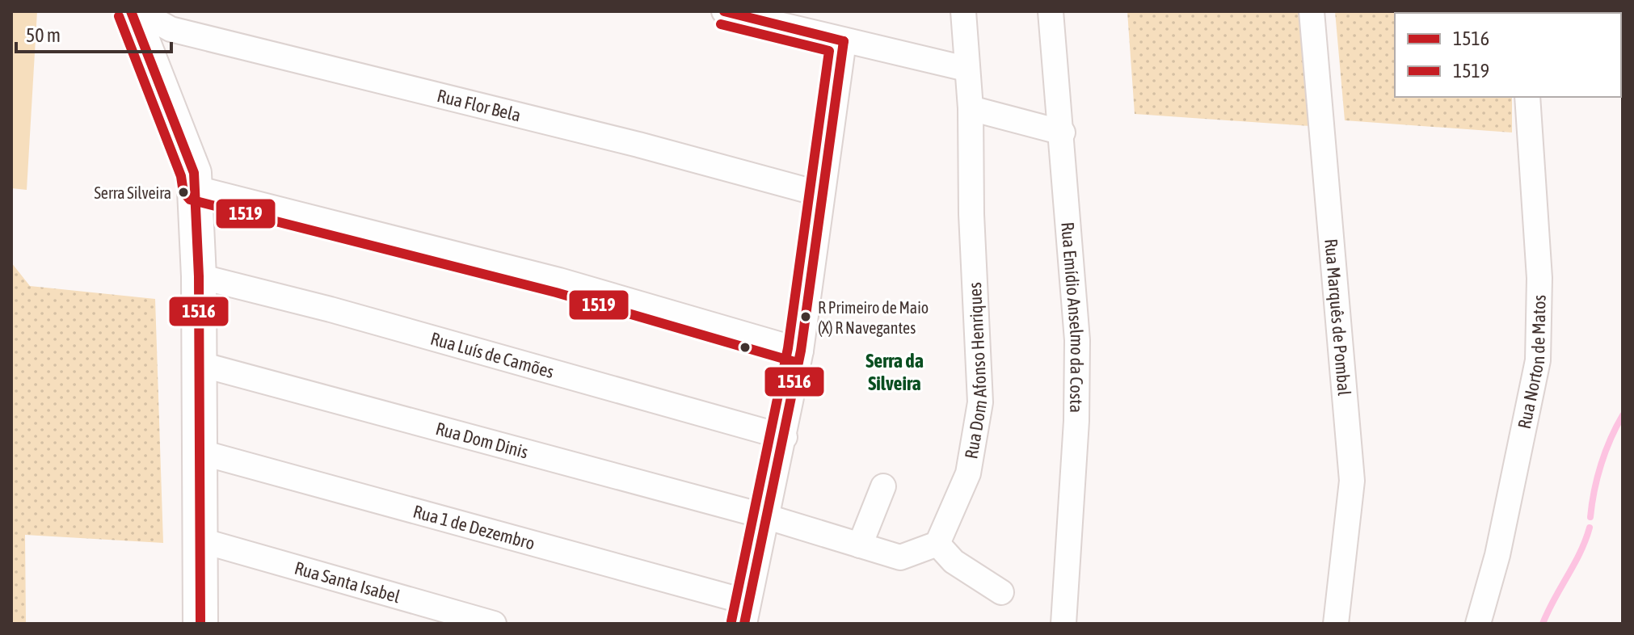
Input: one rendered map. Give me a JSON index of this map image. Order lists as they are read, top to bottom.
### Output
{
  "streets": {
    "street": [
      "Rua Flor Bela",
      "Rua Emídio Anselmo da Costa",
      "Rua Marquês de Pombal",
      "Rua Luís de Camões",
      "Rua Norton de Matos",
      "Rua Dom Afonso Henriques",
      "Rua Dom Dinis",
      "Rua 1 de Dezembro",
      "Rua Santa Isabel"
    ]
  },
  "districts": ["Serra da Silveira"],
  "places": ["Serra Silveira", "R Primeiro de Maio (X) R Navegantes"],
  "lines": ["transit line 1516", "transit line 1519"],
  "legend": ["1516", "1519"],
  "scale_bar": "50 m"
}
